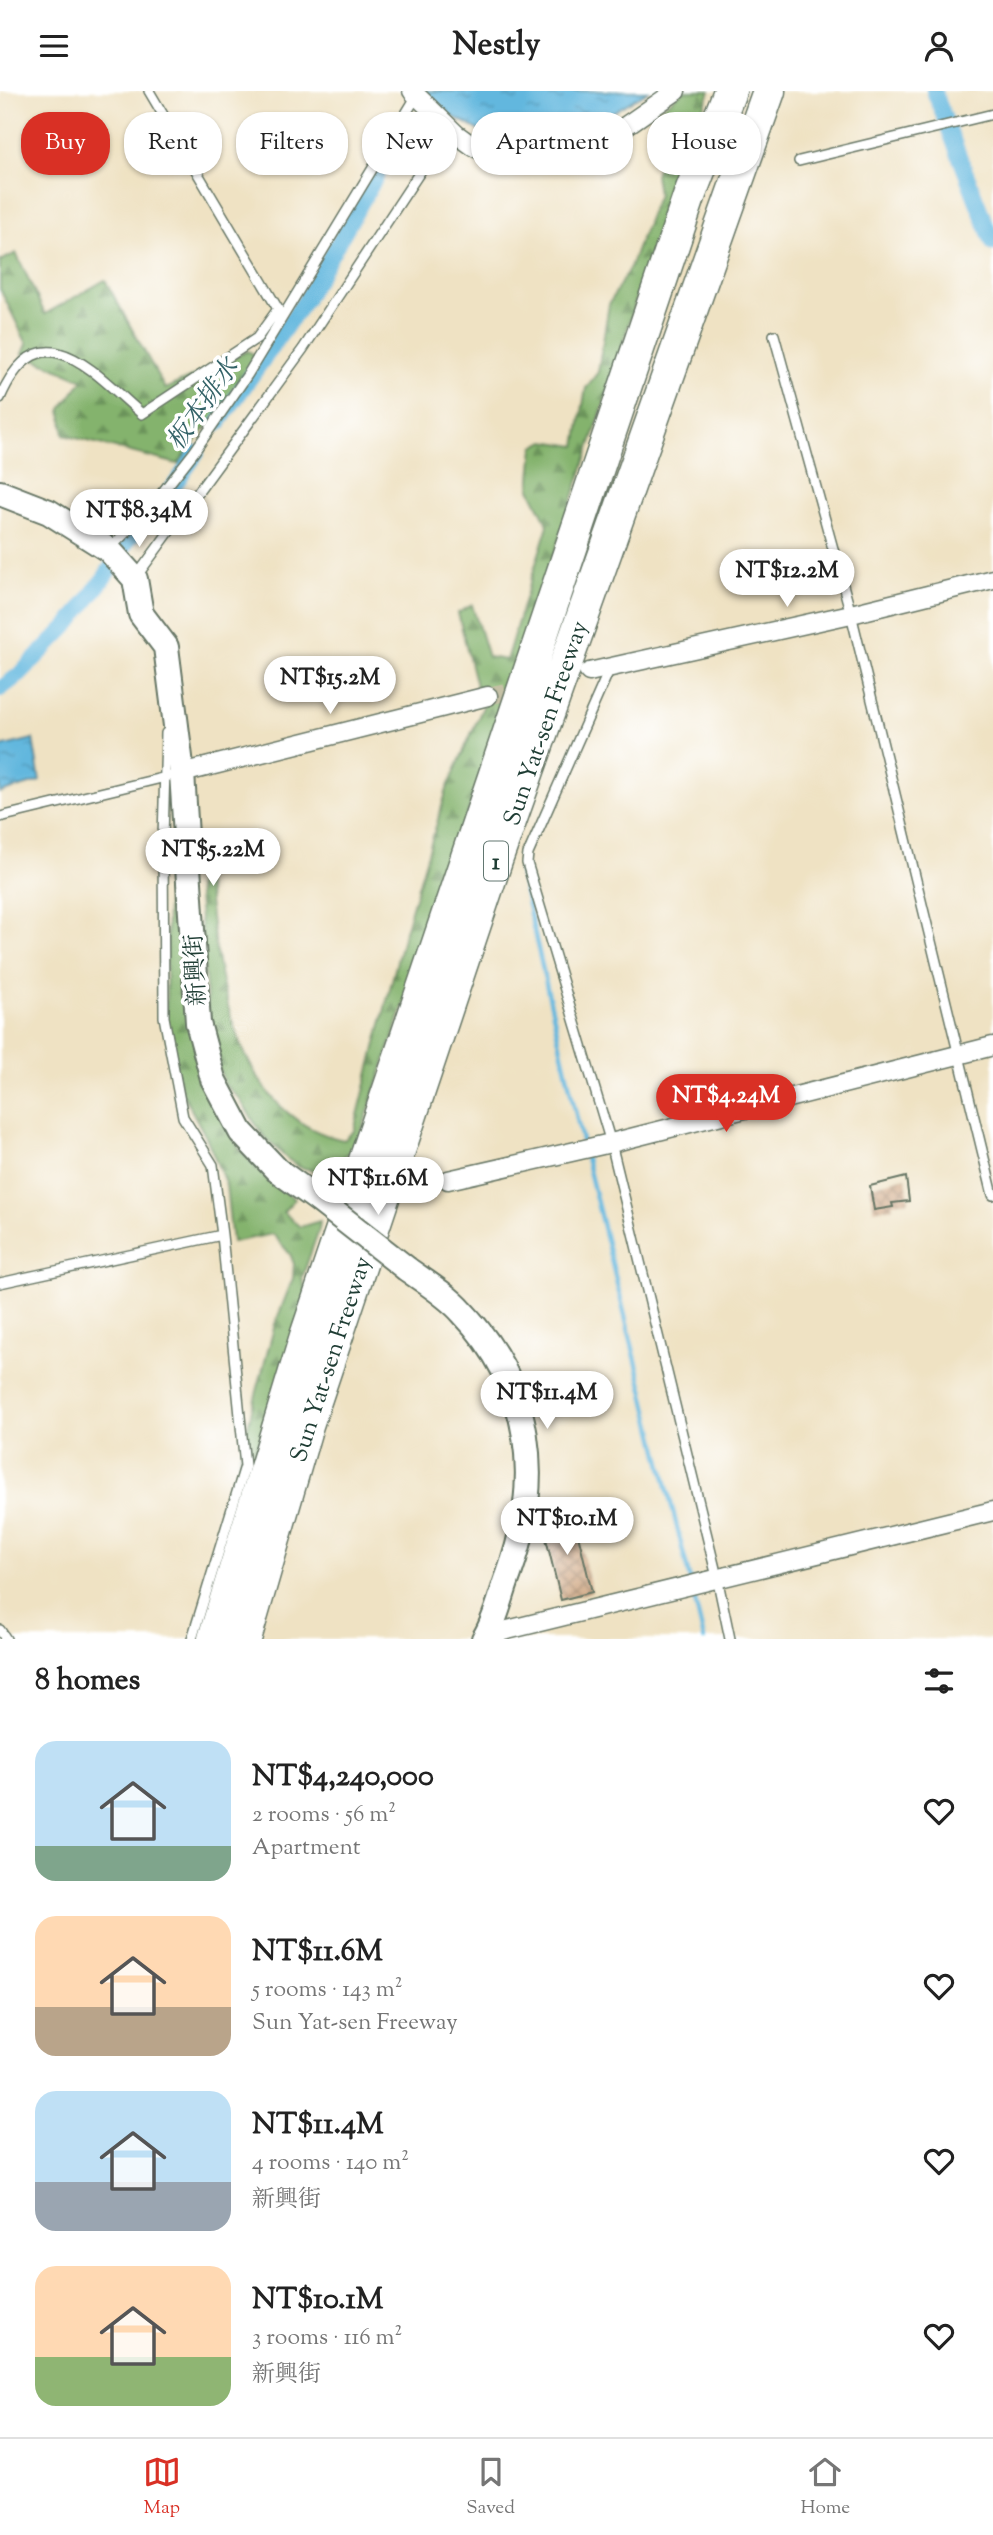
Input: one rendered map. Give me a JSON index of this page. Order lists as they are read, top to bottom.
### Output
{
  "streets": {
    "highway": ["Sun Yat-sen Freeway", "1"],
    "street": ["新興街"]
  },
  "water": ["板本排水"],
  "page": {
    "header": "Nestly",
    "chip": [
      "Buy",
      "Rent",
      "Filters",
      "New",
      "Apartment",
      "House"
    ],
    "price": [
      "NT$8.34M",
      "NT$12.2M",
      "NT$15.2M",
      "NT$5.22M",
      "NT$4.24M",
      "NT$11.6M",
      "NT$11.4M",
      "NT$10.1M"
    ],
    "heading": "8 homes",
    "list": [
      {
        "name": "NT$4,240,000",
        "note": "2 rooms · 56 m² · Apartment"
      },
      {
        "name": "NT$11.6M",
        "note": "5 rooms · 143 m² · Sun Yat-sen Freeway"
      },
      {
        "name": "NT$11.4M",
        "note": "4 rooms · 140 m² · 新興街"
      },
      {
        "name": "NT$10.1M",
        "note": "3 rooms · 116 m² · 新興街"
      }
    ],
    "tabs": ["Map", "Saved", "Home"]
  }
}
